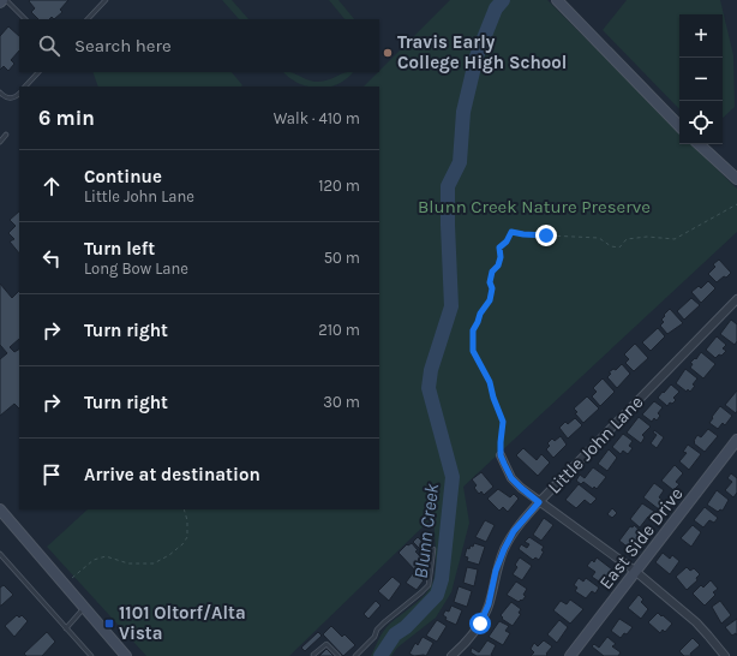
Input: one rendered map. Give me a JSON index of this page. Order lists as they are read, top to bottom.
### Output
{
  "streets": {
    "street": ["Little John Lane", "East Side Drive"]
  },
  "water": ["Blunn Creek"],
  "parks": ["Blunn Creek Nature Preserve"],
  "places": {
    "other": ["Travis Early College High School"],
    "transit": ["1101 Oltorf/Alta Vista"]
  },
  "page": {
    "map_buttons": ["+", "−"],
    "search": "Search here",
    "heading": ["6 min", "Walk · 410 m"],
    "list": [
      ["Continue", "Little John Lane", "120 m"],
      ["Turn left", "Long Bow Lane", "50 m"],
      ["Turn right", "210 m"],
      ["Turn right", "30 m"],
      "Arrive at destination"
    ]
  }
}
